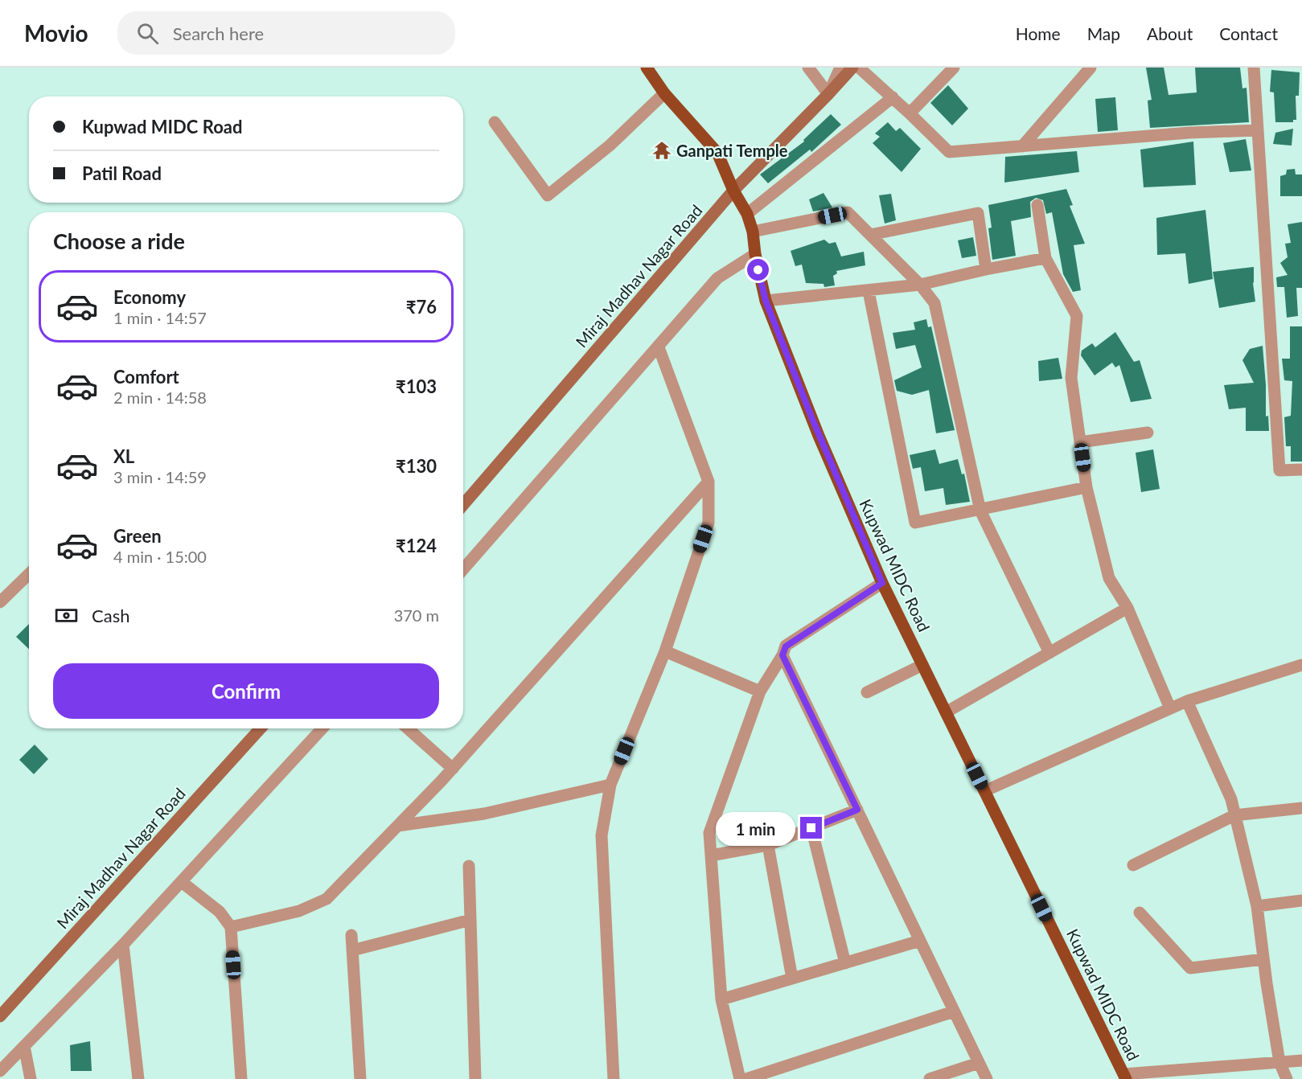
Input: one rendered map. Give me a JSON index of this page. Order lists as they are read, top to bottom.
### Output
{
  "streets": {
    "main road": ["Kupwad MIDC Road"],
    "street": ["Miraj Madhav Nagar Road"]
  },
  "crossings": [
    ["Miraj Madhav Nagar Road", "Kupwad MIDC Road"]
  ],
  "places": {
    "temple": ["Ganpati Temple"]
  },
  "page": {
    "header": "Movio",
    "search": "Search here",
    "nav": [
      "Home",
      "Map",
      "About",
      "Contact"
    ],
    "banner": ["Kupwad MIDC Road", "Patil Road"],
    "heading": "Choose a ride",
    "list": [
      {
        "name": "Economy",
        "note": "1 min · 14:57",
        "value": "₹76"
      },
      {
        "name": "Comfort",
        "note": "2 min · 14:58",
        "value": "₹103"
      },
      {
        "name": "XL",
        "note": "3 min · 14:59",
        "value": "₹130"
      },
      {
        "name": "Green",
        "note": "4 min · 15:00",
        "value": "₹124"
      }
    ],
    "pay": ["Cash", "370 m"],
    "buttons": "Confirm",
    "bubble": "1 min"
  }
}
